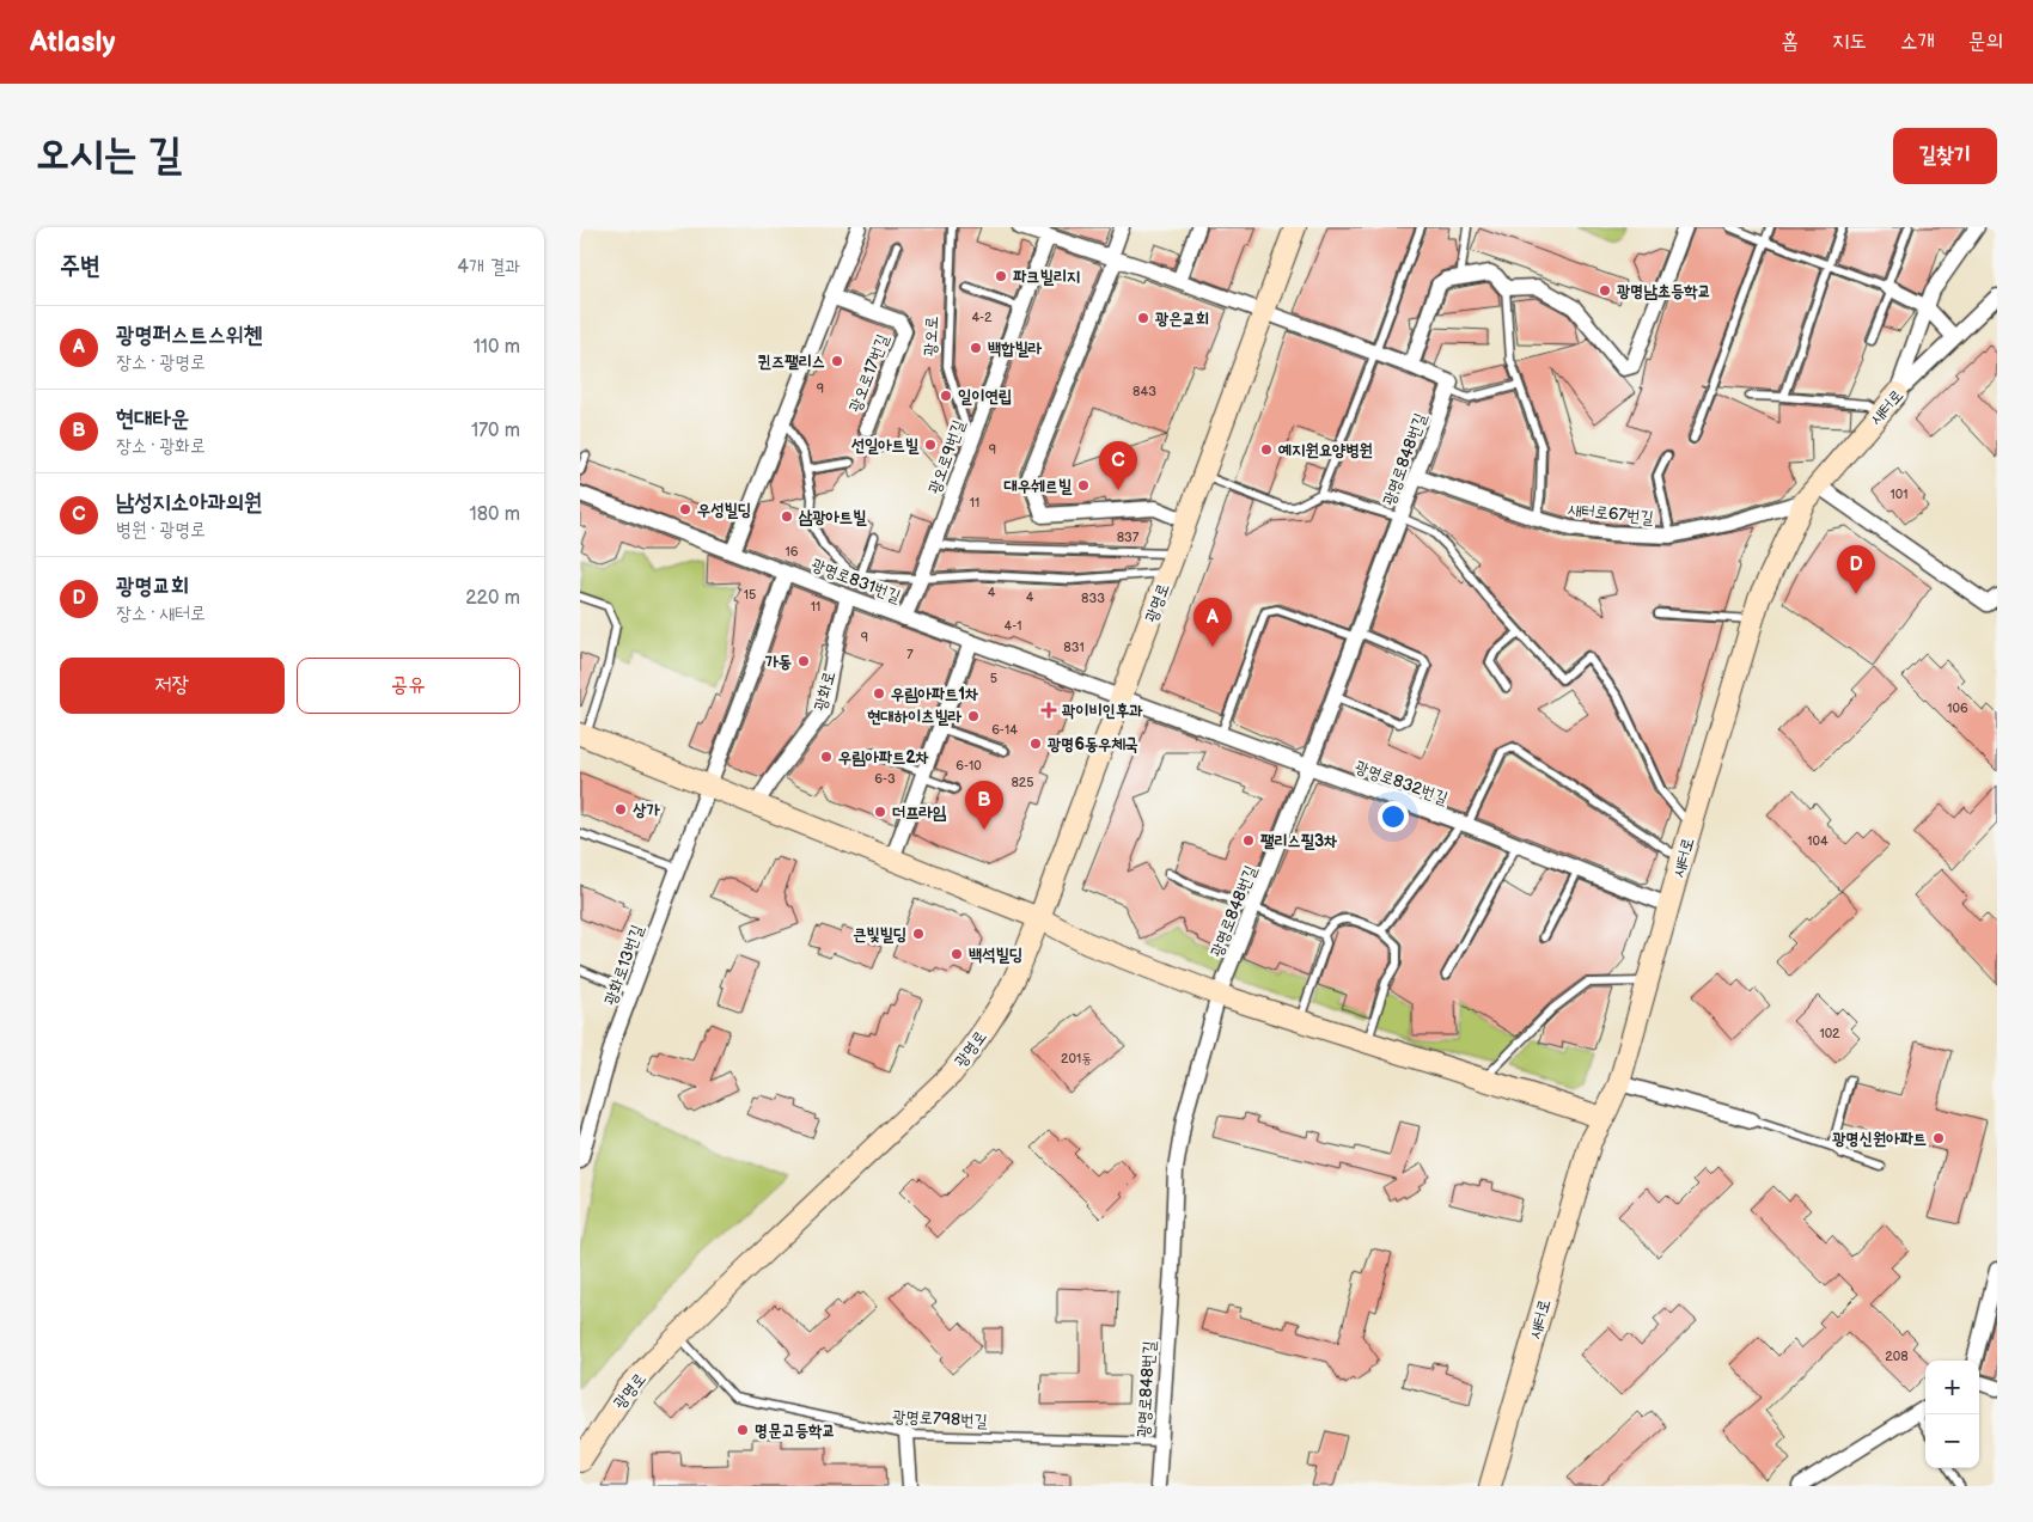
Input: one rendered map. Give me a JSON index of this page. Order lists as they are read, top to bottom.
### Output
{
  "streets": {
    "street": [
      "광오로17번길",
      "새터로",
      "광오로9번길",
      "광명로848번길",
      "새터로67번길",
      "광명로831번길",
      "광명로",
      "광화로",
      "광명로832번길",
      "광화로13번길"
    ],
    "lane": ["광오로", "광명로798번길"]
  },
  "crossings": [
    ["광오로", "광오로9번길"],
    ["새터로", "새터로67번길"],
    ["새터로", "광명로832번길"],
    ["광오로9번길", "광명로831번길"],
    ["광명로848번길", "새터로67번길"],
    ["광명로848번길", "광명로832번길"],
    ["광명로848번길", "광명로798번길"],
    ["광명로831번길", "광명로"],
    ["광명로831번길", "광화로"],
    ["광명로831번길", "광명로832번길"],
    ["광명로", "광명로832번길"],
    ["광명로", "광명로798번길"]
  ],
  "places": {
    "other": [
      "파크빌리지",
      "광명남초등학교",
      "광은교회",
      "백합빌라",
      "퀸즈팰리스",
      "일이연립",
      "선일아트빌",
      "예지원요양병원",
      "대우쉐르빌",
      "우성빌딩",
      "삼광아트빌",
      "가동",
      "우림아파트1차",
      "현대하이츠빌라",
      "광명6동우체국",
      "우림아파트2차",
      "상가",
      "더프라임",
      "팰리스필3차",
      "큰빛빌딩",
      "백석빌딩",
      "광명신원아파트",
      "명문고등학교"
    ],
    "health": ["곽이비인후과"]
  },
  "house_numbers": [
    "4-2",
    "9",
    "843",
    "9",
    "101",
    "11",
    "837",
    "16",
    "4",
    "15",
    "4",
    "833",
    "11",
    "4-1",
    "9",
    "831",
    "7",
    "5",
    "106",
    "6-14",
    "6-10",
    "6-3",
    "825",
    "104",
    "102",
    "201동",
    "208"
  ],
  "page": {
    "header": "Atlasly",
    "nav": [
      "홈",
      "지도",
      "소개",
      "문의"
    ],
    "buttons": [
      "길찾기",
      ["저장", "공유"]
    ],
    "title": "오시는 길",
    "heading": ["주변", "4개 결과"],
    "list": [
      {
        "mark": "A",
        "name": "광명퍼스트스위첸",
        "note": "장소 · 광명로",
        "value": "110 m"
      },
      {
        "mark": "B",
        "name": "현대타운",
        "note": "장소 · 광화로",
        "value": "170 m"
      },
      {
        "mark": "C",
        "name": "남성지소아과의원",
        "note": "병원 · 광명로",
        "value": "180 m"
      },
      {
        "mark": "D",
        "name": "광명교회",
        "note": "장소 · 새터로",
        "value": "220 m"
      }
    ],
    "pins": [
      "C",
      "D",
      "A",
      "B"
    ],
    "map_buttons": ["+", "−"]
  }
}
